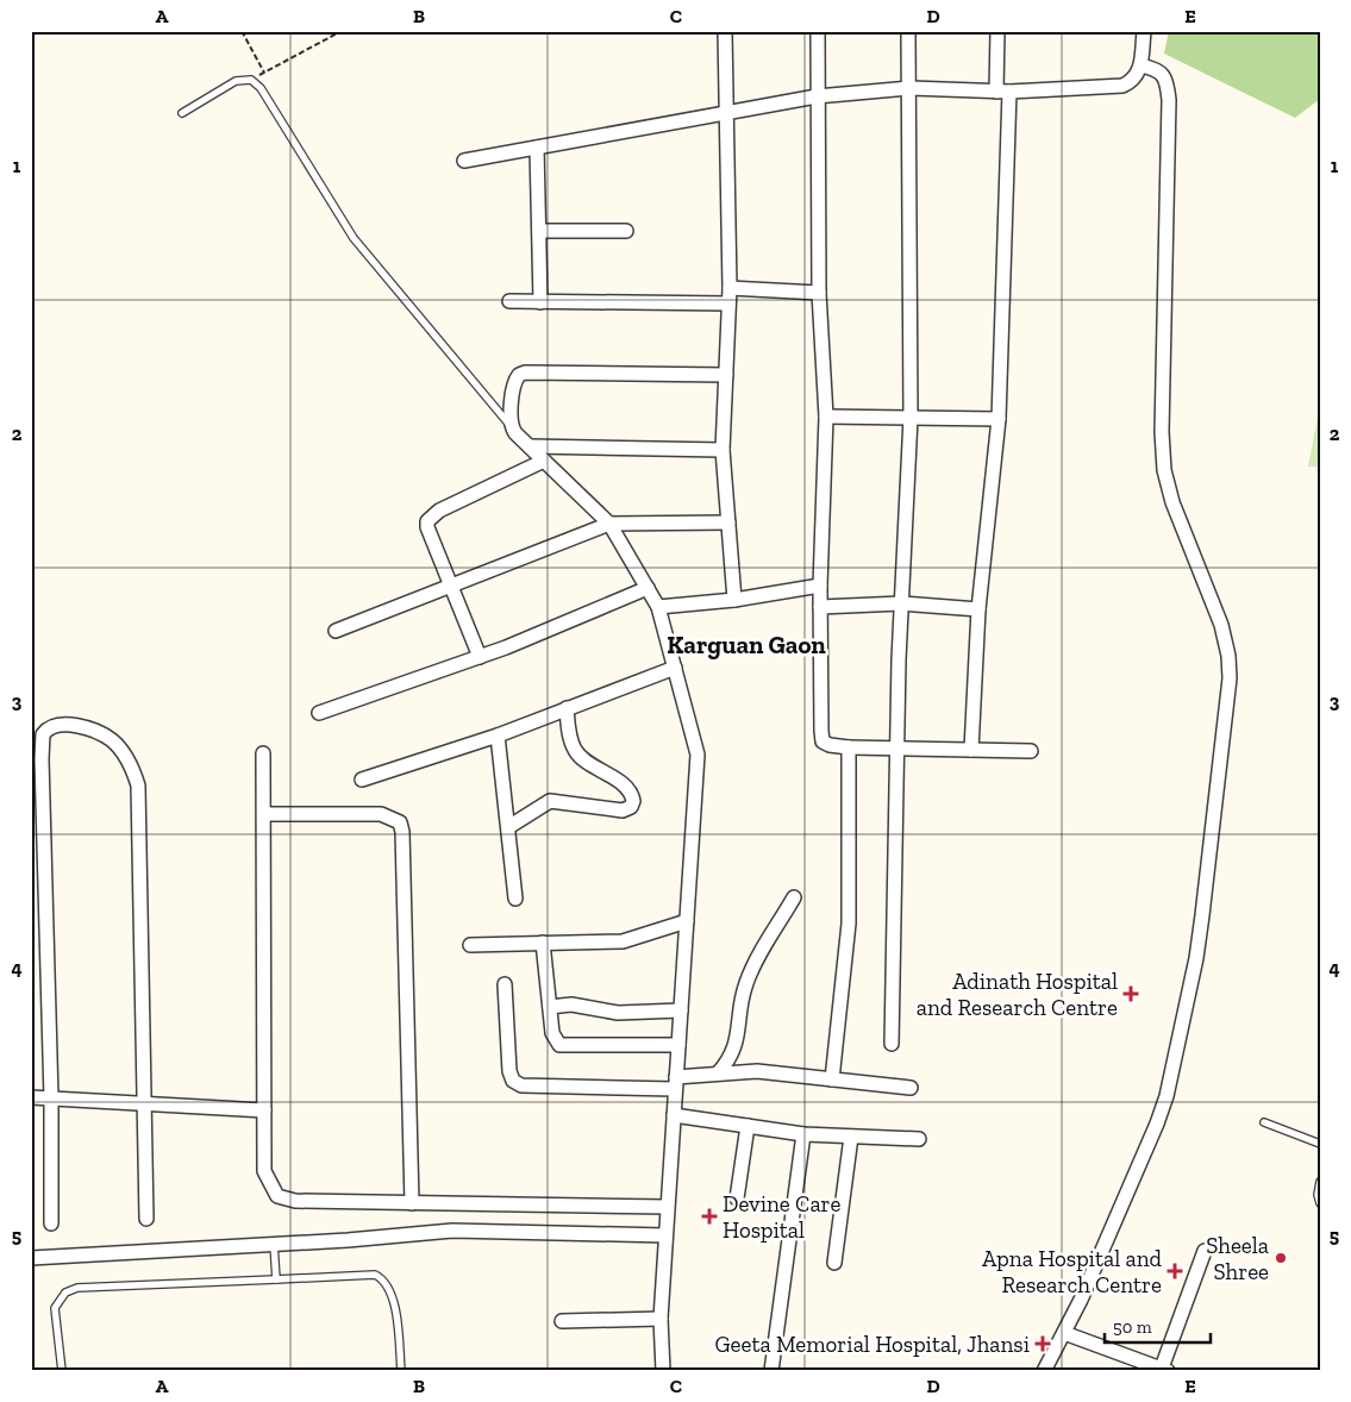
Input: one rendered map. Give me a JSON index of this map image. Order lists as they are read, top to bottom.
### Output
{
  "districts": ["Karguan Gaon"],
  "places": {
    "health": [
      "Adinath Hospital and Research Centre",
      "Devine Care Hospital",
      "Apna Hospital and Research Centre",
      "Geeta Memorial Hospital, Jhansi"
    ],
    "other": ["Sheela Shree"]
  },
  "scale_bar": "50 m",
  "grid": {
    "columns": [
      "A",
      "B",
      "C",
      "D",
      "E"
    ],
    "rows": [
      "1",
      "2",
      "3",
      "4",
      "5"
    ]
  }
}
